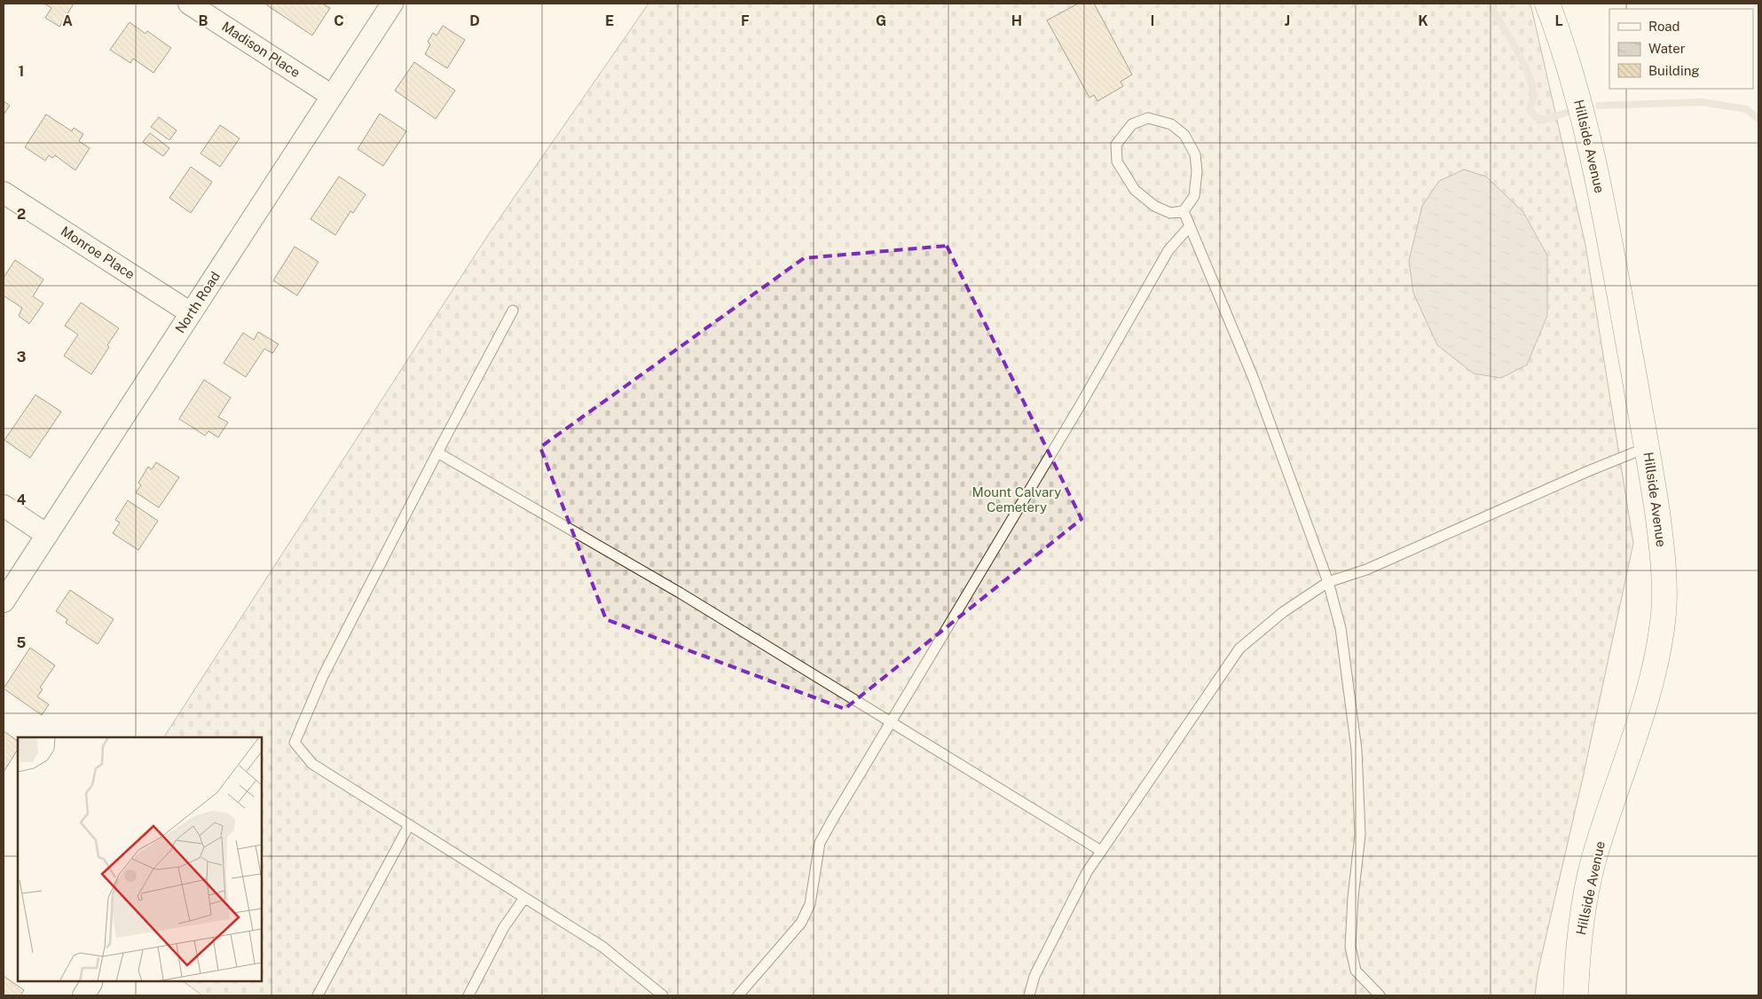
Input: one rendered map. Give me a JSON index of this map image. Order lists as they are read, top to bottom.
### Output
{
  "streets": {
    "main road": ["Hillside Avenue"],
    "street": ["Madison Place", "Monroe Place", "North Road"]
  },
  "crossings": [
    ["Madison Place", "North Road"],
    ["Monroe Place", "North Road"]
  ],
  "parks": ["Mount Calvary Cemetery"],
  "legend": ["Road", "Water", "Building"],
  "grid": {
    "columns": [
      "A",
      "B",
      "C",
      "D",
      "E",
      "F",
      "G",
      "H",
      "I",
      "J",
      "K",
      "L"
    ],
    "rows": [
      "1",
      "2",
      "3",
      "4",
      "5"
    ]
  }
}
